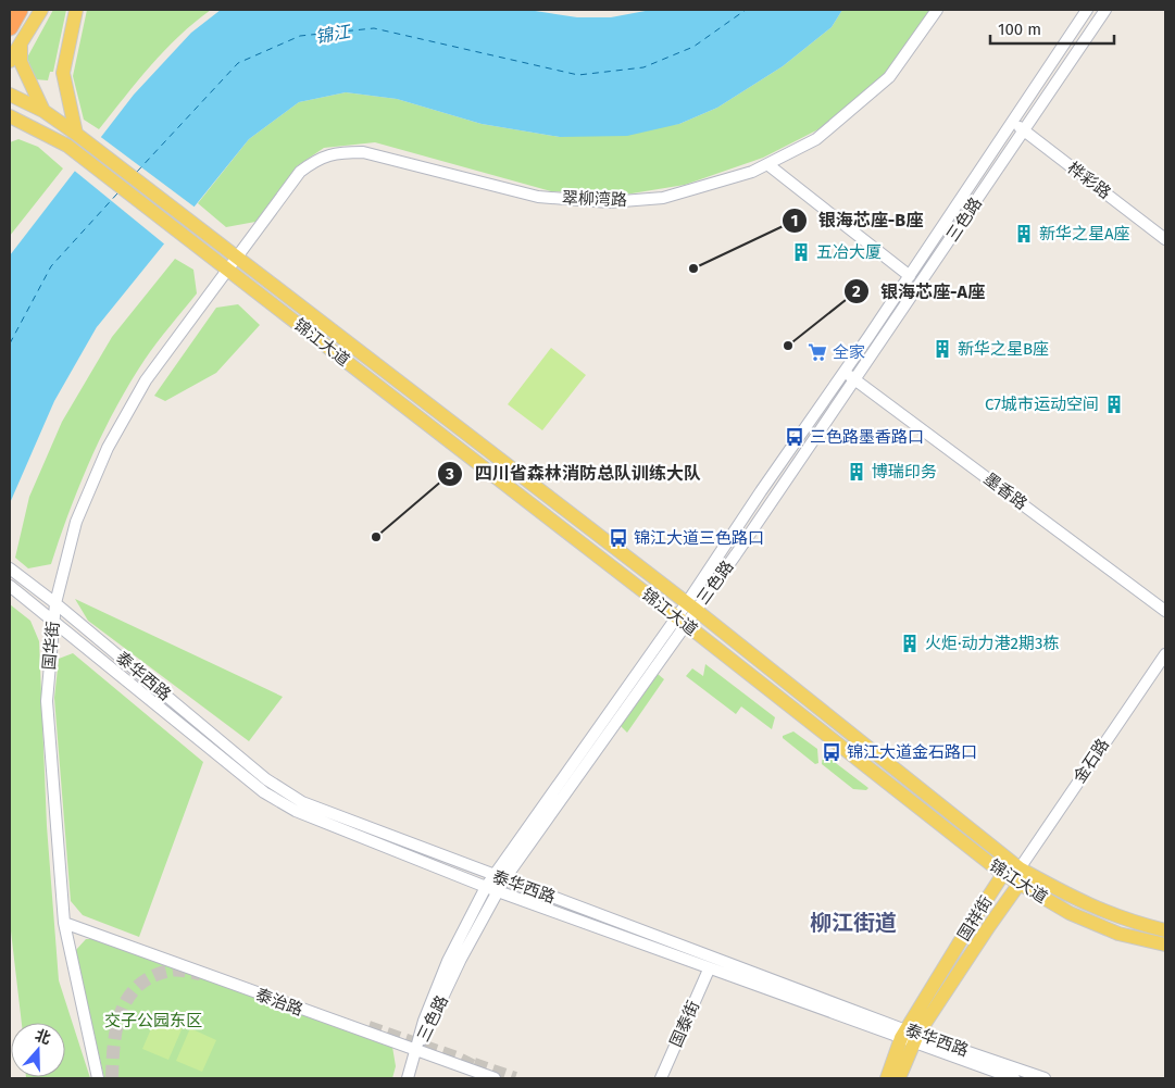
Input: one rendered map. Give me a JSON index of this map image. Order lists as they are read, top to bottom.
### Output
{
  "streets": {
    "main road": ["锦江大道", "国祥街"],
    "street": [
      "桦彩路",
      "翠柳湾路",
      "三色路",
      "墨香路",
      "国华街",
      "泰华西路",
      "金石路",
      "泰治路",
      "国泰街"
    ]
  },
  "crossings": [
    ["桦彩路", "三色路"],
    ["翠柳湾路", "锦江大道"],
    ["翠柳湾路", "国华街"],
    ["三色路", "锦江大道"],
    ["三色路", "墨香路"],
    ["三色路", "泰华西路"],
    ["三色路", "泰治路"],
    ["锦江大道", "国华街"],
    ["锦江大道", "金石路"],
    ["锦江大道", "国祥街"],
    ["国华街", "泰华西路"],
    ["国华街", "泰治路"],
    ["泰华西路", "国祥街"],
    ["泰华西路", "国泰街"]
  ],
  "districts": ["柳江街道"],
  "water": ["锦江"],
  "parks": ["交子公园东区"],
  "places": {
    "building": [
      "新华之星A座",
      "五冶大厦",
      "新华之星B座",
      "C7城市运动空间",
      "博瑞印务",
      "火炬·动力港2期3栋"
    ],
    "other": ["银海芯座-B座", "银海芯座-A座", "四川省森林消防总队训练大队"],
    "supermarket": ["全家"],
    "bus stop": ["三色路墨香路口", "锦江大道三色路口", "锦江大道金石路口"]
  },
  "scale_bar": "100 m",
  "north": "top"
}
